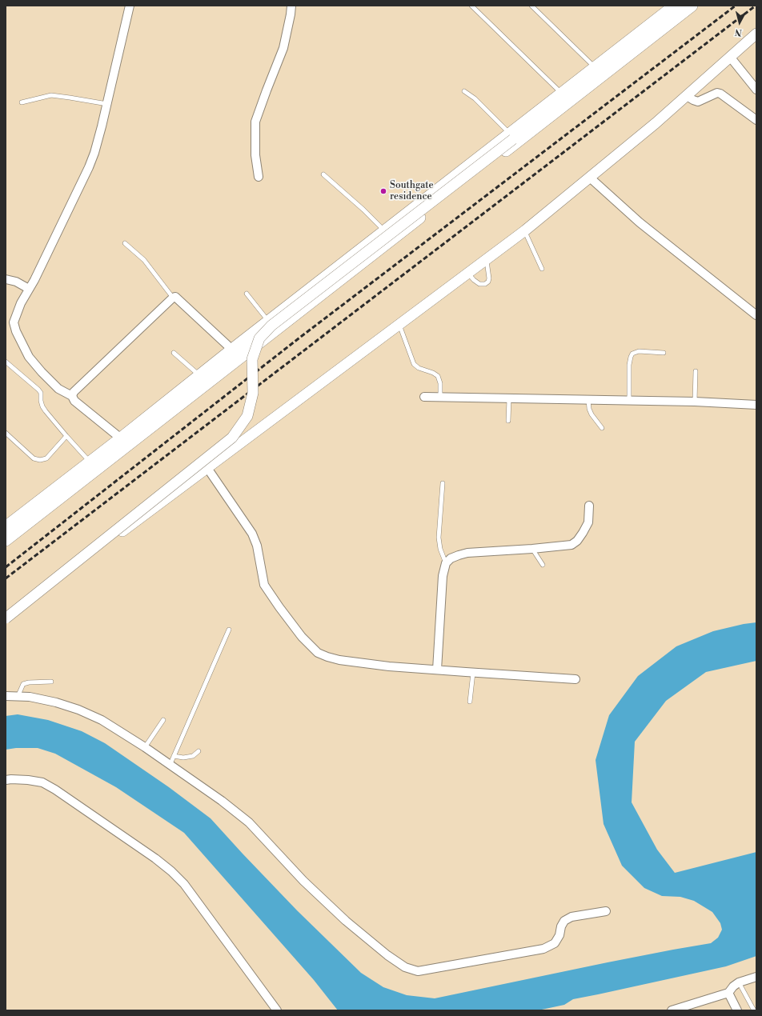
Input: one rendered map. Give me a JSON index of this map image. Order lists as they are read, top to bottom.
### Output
{
  "places": ["Southgate residence"],
  "north": "bottom"
}
